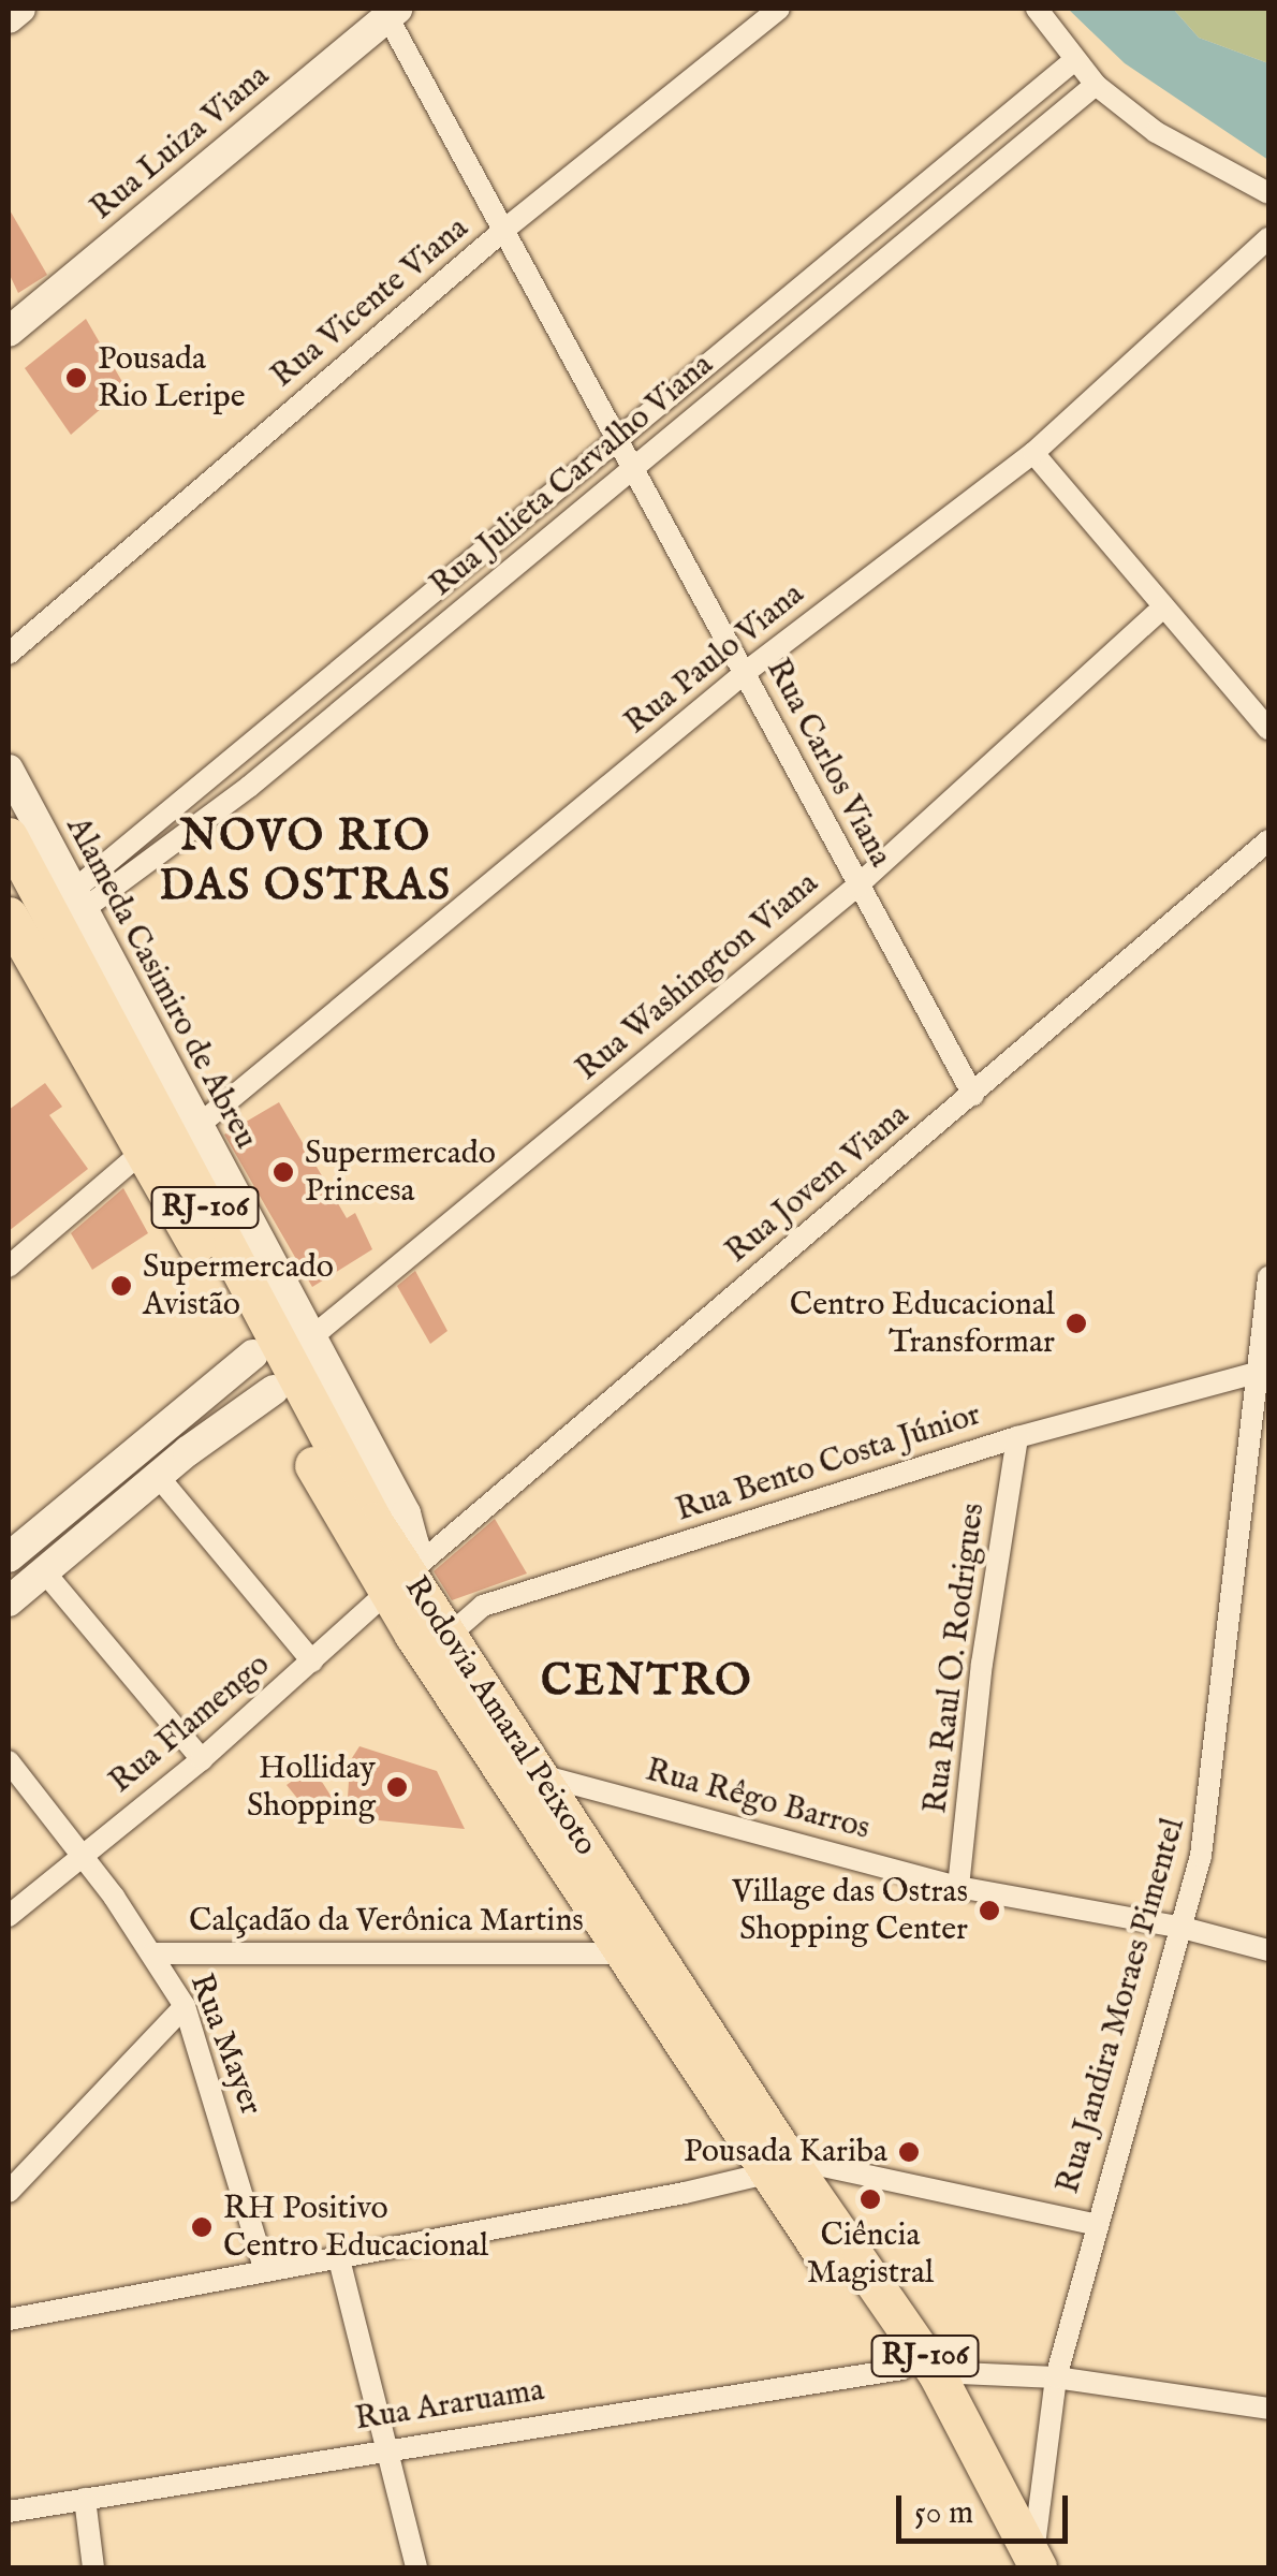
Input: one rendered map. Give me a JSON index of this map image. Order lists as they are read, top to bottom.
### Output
{
  "streets": {
    "highway": ["RJ-106", "Rodovia Amaral Peixoto"],
    "street": [
      "Rua Luiza Viana",
      "Rua Vicente Viana",
      "Rua Julieta Carvalho Viana",
      "Rua Paulo Viana",
      "Rua Carlos Viana",
      "Rua Washington Viana",
      "Alameda Casimiro de Abreu",
      "Rua Jovem Viana",
      "Rua Bento Costa Júnior",
      "Rua Raul O. Rodrigues",
      "Rua Flamengo",
      "Rua Rêgo Barros",
      "Calçadão da Verônica Martins",
      "Rua Jandira Moraes Pimentel",
      "Rua Mayer",
      "Rua Araruama"
    ]
  },
  "crossings": [
    ["Rua Luiza Viana", "Rua Carlos Viana"],
    ["Rua Vicente Viana", "Rua Carlos Viana"],
    ["Rua Julieta Carvalho Viana", "Rua Carlos Viana"],
    ["Rua Julieta Carvalho Viana", "Alameda Casimiro de Abreu"],
    ["Rua Julieta Carvalho Viana", "Rodovia Amaral Peixoto"],
    ["Rua Paulo Viana", "Rua Carlos Viana"],
    ["Rua Paulo Viana", "Alameda Casimiro de Abreu"],
    ["Rua Carlos Viana", "Rua Washington Viana"],
    ["Rua Carlos Viana", "Rua Jovem Viana"],
    ["Rua Washington Viana", "Alameda Casimiro de Abreu"],
    ["Alameda Casimiro de Abreu", "Rua Jovem Viana"],
    ["Alameda Casimiro de Abreu", "Rodovia Amaral Peixoto"],
    ["Alameda Casimiro de Abreu", "Rua Flamengo"],
    ["Rua Jovem Viana", "Rodovia Amaral Peixoto"],
    ["Rua Jovem Viana", "Rua Flamengo"],
    ["Rua Bento Costa Júnior", "Rua Raul O. Rodrigues"],
    ["Rua Bento Costa Júnior", "Rodovia Amaral Peixoto"],
    ["Rua Bento Costa Júnior", "Rua Jandira Moraes Pimentel"],
    ["Rua Raul O. Rodrigues", "Rua Rêgo Barros"],
    ["Rodovia Amaral Peixoto", "Rua Flamengo"],
    ["Rodovia Amaral Peixoto", "Rua Rêgo Barros"],
    ["Rodovia Amaral Peixoto", "Calçadão da Verônica Martins"],
    ["Rodovia Amaral Peixoto", "Rua Jandira Moraes Pimentel"],
    ["Rodovia Amaral Peixoto", "Rua Araruama"],
    ["Rua Flamengo", "Rua Mayer"],
    ["Rua Rêgo Barros", "Rua Jandira Moraes Pimentel"],
    ["Calçadão da Verônica Martins", "Rua Mayer"],
    ["Rua Jandira Moraes Pimentel", "Rua Araruama"]
  ],
  "districts": ["NOVO RIO DAS OSTRAS", "CENTRO"],
  "places": [
    "Pousada Rio Leripe",
    "Supermercado Princesa",
    "Supermercado Avistão",
    "Centro Educacional Transformar",
    "Holliday Shopping",
    "Village das Ostras Shopping Center",
    "Pousada Kariba",
    "Ciência Magistral",
    "RH Positivo Centro Educacional"
  ],
  "scale_bar": "50 m"
}
